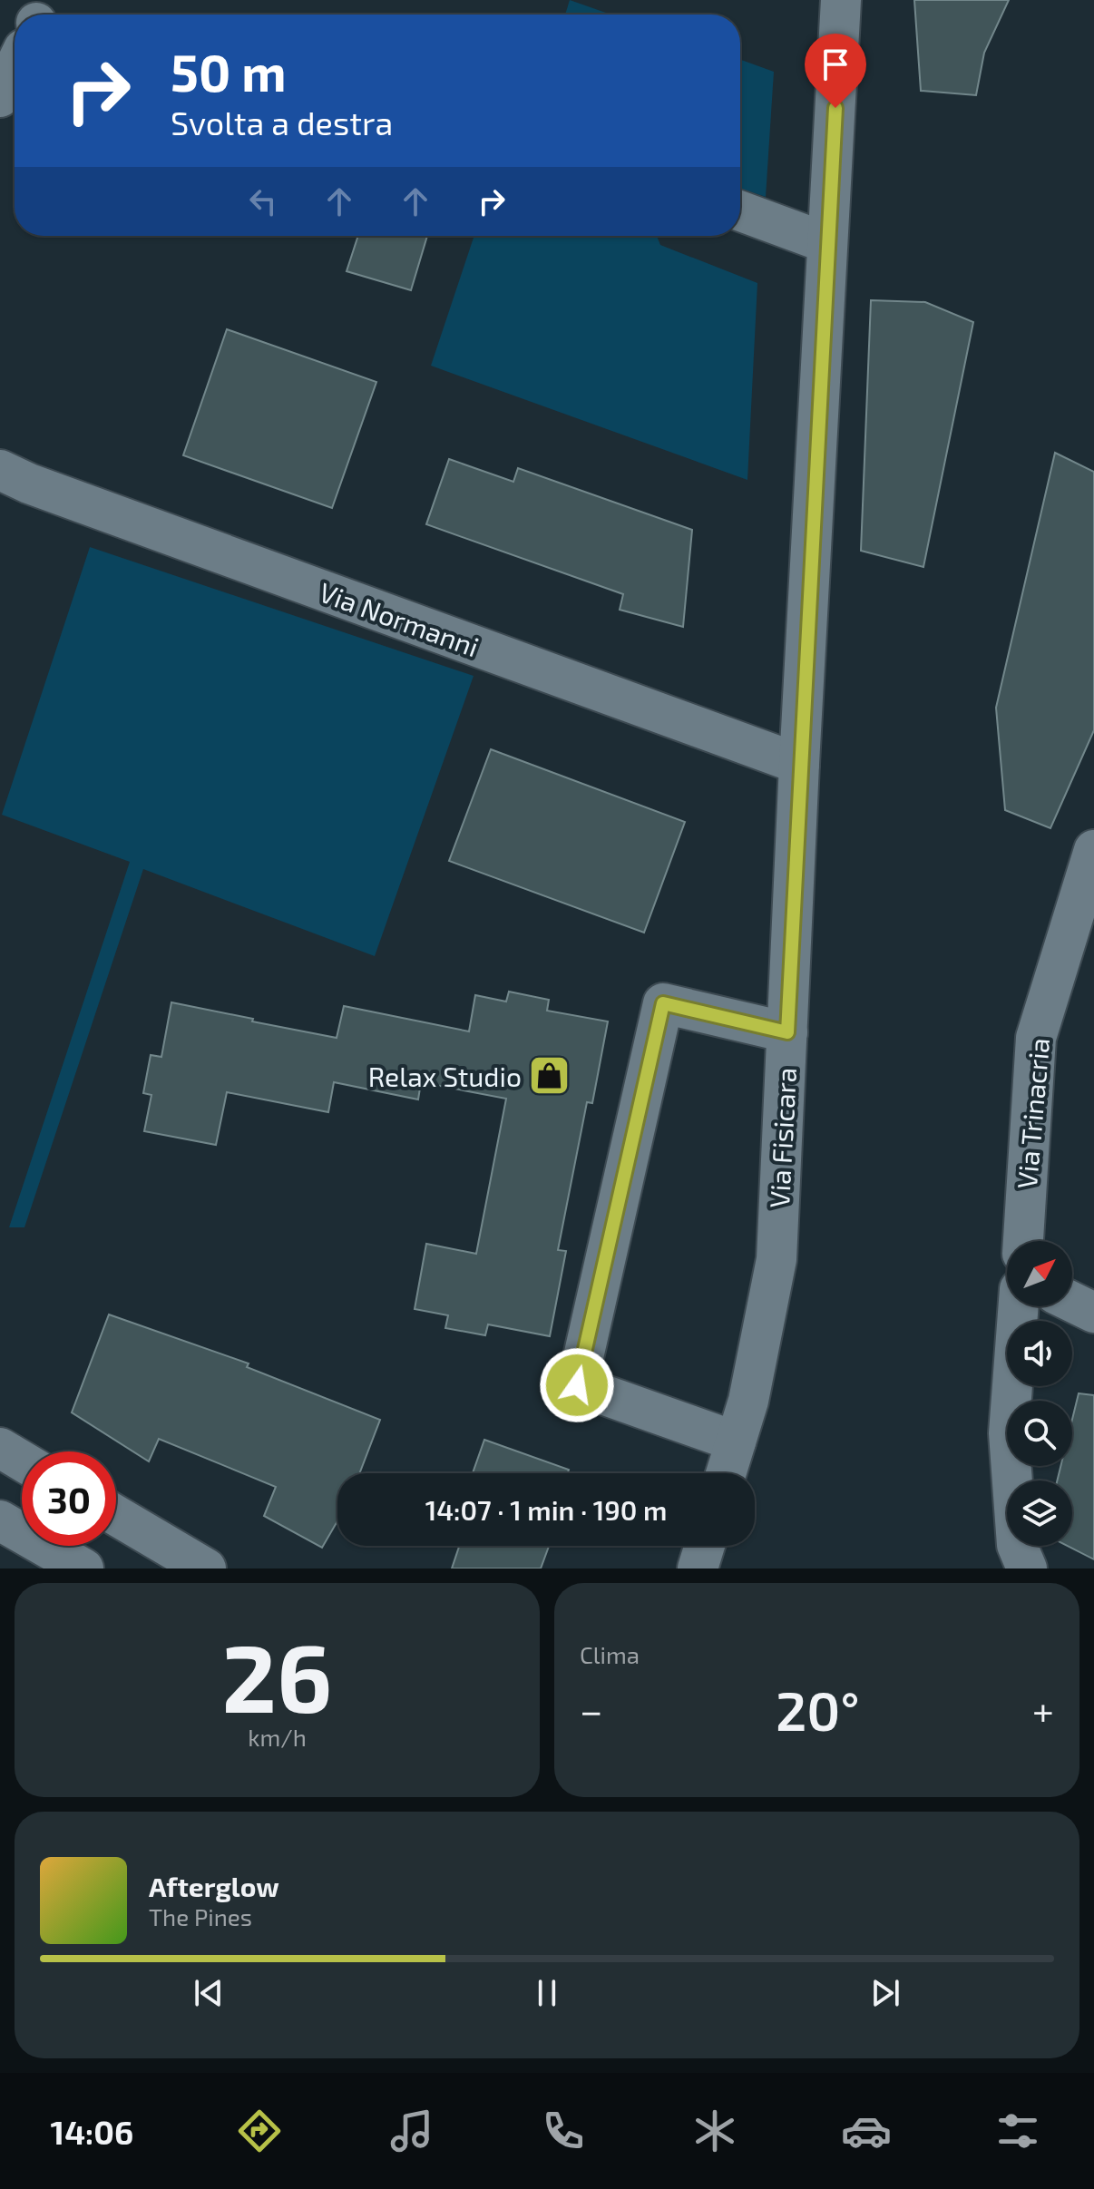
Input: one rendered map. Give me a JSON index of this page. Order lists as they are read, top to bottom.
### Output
{
  "streets": {
    "street": ["Via Normanni", "Via Trinacria", "Via Fisicara"]
  },
  "crossings": [
    ["Via Normanni", "Via Fisicara"]
  ],
  "places": {
    "shop": ["Relax Studio"]
  },
  "north": "top right",
  "page": {
    "turn": ["50 m", "Svolta a destra"],
    "limit": "30",
    "trip": "14:07 · 1 min · 190 m",
    "tile": [
      ["26", "km/h"],
      "Clima"
    ],
    "heat": ["−", "20°", "+"],
    "song": ["Afterglow", "The Pines"],
    "tabs": "14:06"
  }
}
